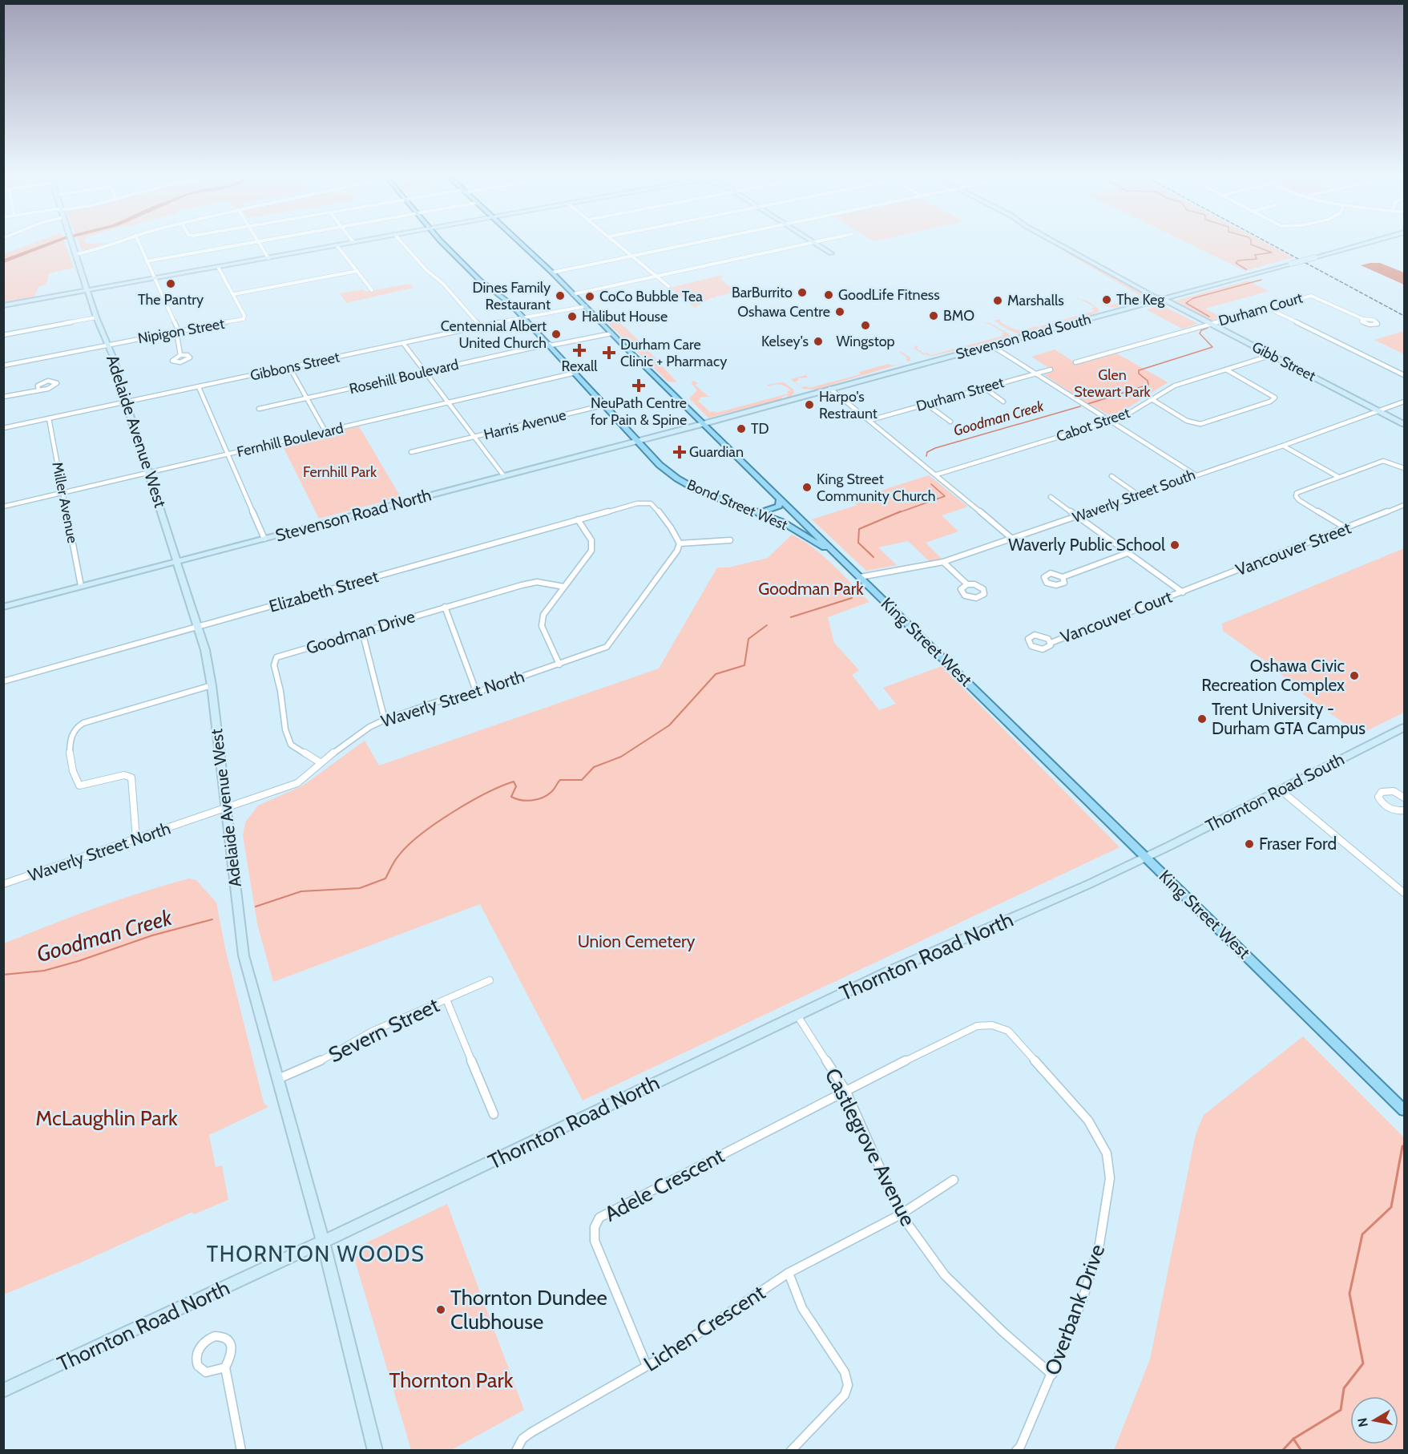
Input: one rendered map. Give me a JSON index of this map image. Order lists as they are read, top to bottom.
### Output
{
  "streets": {
    "main road": [
      "Stevenson Road South",
      "Gibb Street",
      "Adelaide Avenue West",
      "Bond Street West",
      "Stevenson Road North",
      "King Street West",
      "Thornton Road South",
      "Thornton Road North"
    ],
    "street": [
      "Durham Court",
      "Nipigon Street",
      "Gibbons Street",
      "Rosehill Boulevard",
      "Durham Street",
      "Harris Avenue",
      "Cabot Street",
      "Fernhill Boulevard",
      "Waverly Street South",
      "Miller Avenue",
      "Vancouver Street",
      "Elizabeth Street",
      "Vancouver Court",
      "Goodman Drive",
      "Waverly Street North",
      "Severn Street",
      "Castlegrove Avenue",
      "Adele Crescent",
      "Overbank Drive",
      "Lichen Crescent"
    ]
  },
  "crossings": [
    ["Durham Court", "Gibb Street"],
    ["Nipigon Street", "Adelaide Avenue West"],
    ["Stevenson Road South", "Gibb Street"],
    ["Stevenson Road South", "Stevenson Road North"],
    ["Stevenson Road South", "King Street West"],
    ["Gibb Street", "Cabot Street"],
    ["Gibb Street", "Waverly Street South"],
    ["Gibbons Street", "Adelaide Avenue West"],
    ["Gibbons Street", "Miller Avenue"],
    ["Gibbons Street", "Bond Street West"],
    ["Gibbons Street", "King Street West"],
    ["Rosehill Boulevard", "Bond Street West"],
    ["Rosehill Boulevard", "King Street West"],
    ["Harris Avenue", "Bond Street West"],
    ["Adelaide Avenue West", "Fernhill Boulevard"],
    ["Adelaide Avenue West", "Stevenson Road North"],
    ["Adelaide Avenue West", "Elizabeth Street"],
    ["Adelaide Avenue West", "Waverly Street North"],
    ["Adelaide Avenue West", "Thornton Road North"],
    ["Adelaide Avenue West", "Severn Street"],
    ["Fernhill Boulevard", "Miller Avenue"],
    ["Fernhill Boulevard", "Bond Street West"],
    ["Waverly Street South", "King Street West"],
    ["Miller Avenue", "Stevenson Road North"],
    ["Bond Street West", "Stevenson Road North"],
    ["Bond Street West", "King Street West"],
    ["Stevenson Road North", "King Street West"],
    ["Vancouver Street", "Vancouver Court"],
    ["Elizabeth Street", "Waverly Street North"],
    ["Goodman Drive", "Waverly Street North"],
    ["King Street West", "Thornton Road South"],
    ["King Street West", "Thornton Road North"],
    ["Thornton Road South", "Thornton Road North"],
    ["Thornton Road North", "Castlegrove Avenue"],
    ["Castlegrove Avenue", "Adele Crescent"],
    ["Castlegrove Avenue", "Overbank Drive"],
    ["Castlegrove Avenue", "Lichen Crescent"],
    ["Adele Crescent", "Overbank Drive"],
    ["Adele Crescent", "Lichen Crescent"]
  ],
  "districts": ["THORNTON WOODS"],
  "water": ["Goodman Creek"],
  "parks": [
    "Glen Stewart Park",
    "Fernhill Park",
    "Goodman Park",
    "Union Cemetery",
    "McLaughlin Park",
    "Thornton Park"
  ],
  "places": {
    "other": [
      "The Pantry",
      "BarBurrito",
      "GoodLife Fitness",
      "Dines Family Restaurant",
      "CoCo Bubble Tea",
      "The Keg",
      "Marshalls",
      "Oshawa Centre",
      "BMO",
      "Halibut House",
      "Wingstop",
      "Centennial Albert United Church",
      "Kelsey's",
      "Harpo's Restraunt",
      "TD",
      "King Street Community Church",
      "Waverly Public School",
      "Oshawa Civic Recreation Complex",
      "Trent University - Durham GTA Campus",
      "Fraser Ford",
      "Thornton Dundee Clubhouse"
    ],
    "health": [
      "Rexall",
      "Durham Care Clinic + Pharmacy",
      "NeuPath Centre for Pain & Spine",
      "Guardian"
    ]
  },
  "north": "left"
}
